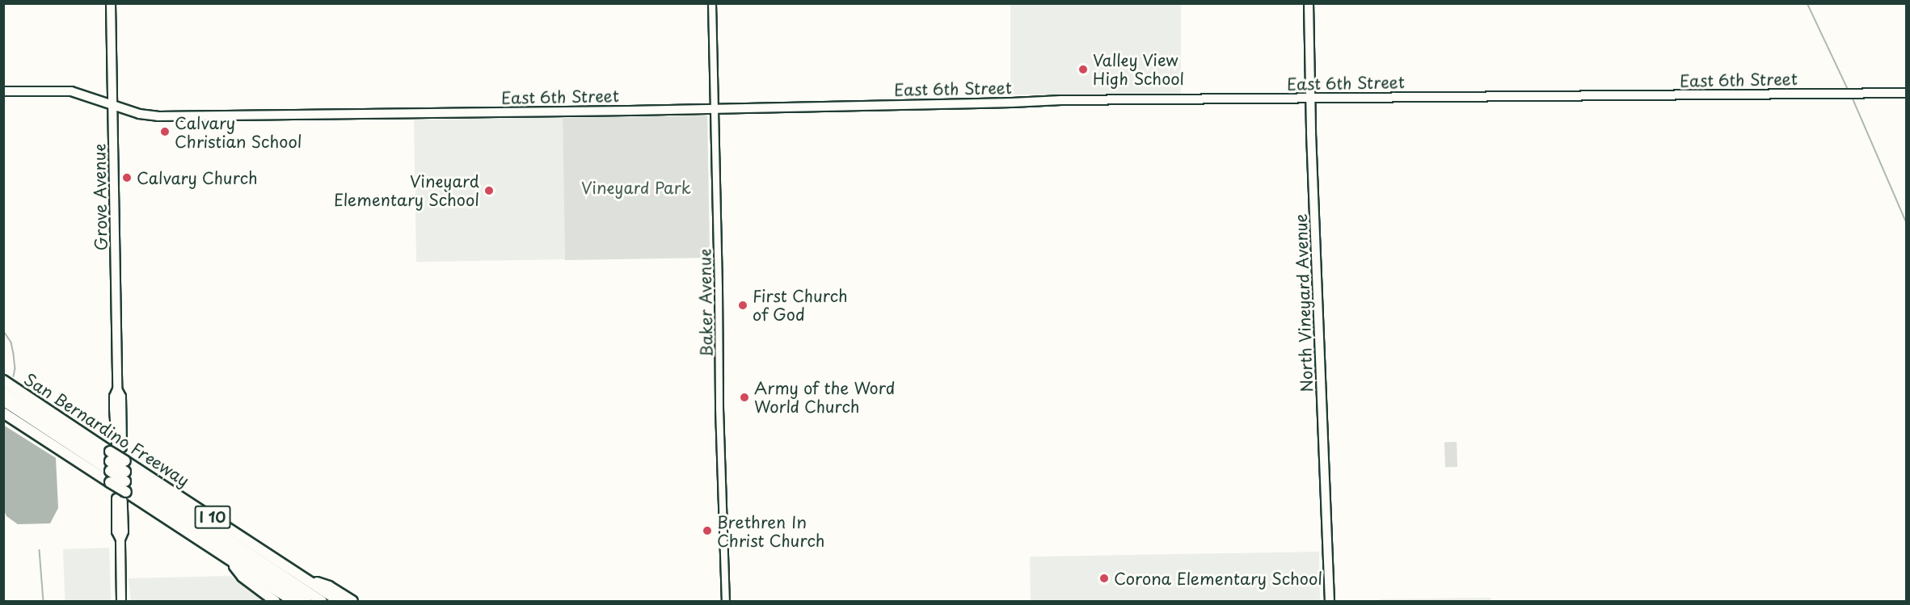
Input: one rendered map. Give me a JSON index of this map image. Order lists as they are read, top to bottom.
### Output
{
  "streets": {
    "highway": ["San Bernardino Freeway", "I 10"],
    "main road": ["East 6th Street", "Grove Avenue", "North Vineyard Avenue"],
    "street": ["Baker Avenue"]
  },
  "crossings": [
    ["East 6th Street", "Grove Avenue"],
    ["East 6th Street", "Baker Avenue"],
    ["East 6th Street", "North Vineyard Avenue"],
    ["Grove Avenue", "San Bernardino Freeway"]
  ],
  "parks": ["Vineyard Park"],
  "places": [
    "Valley View High School",
    "Calvary Christian School",
    "Calvary Church",
    "Vineyard Elementary School",
    "First Church of God",
    "Army of the Word World Church",
    "Brethren In Christ Church",
    "Corona Elementary School"
  ]
}
